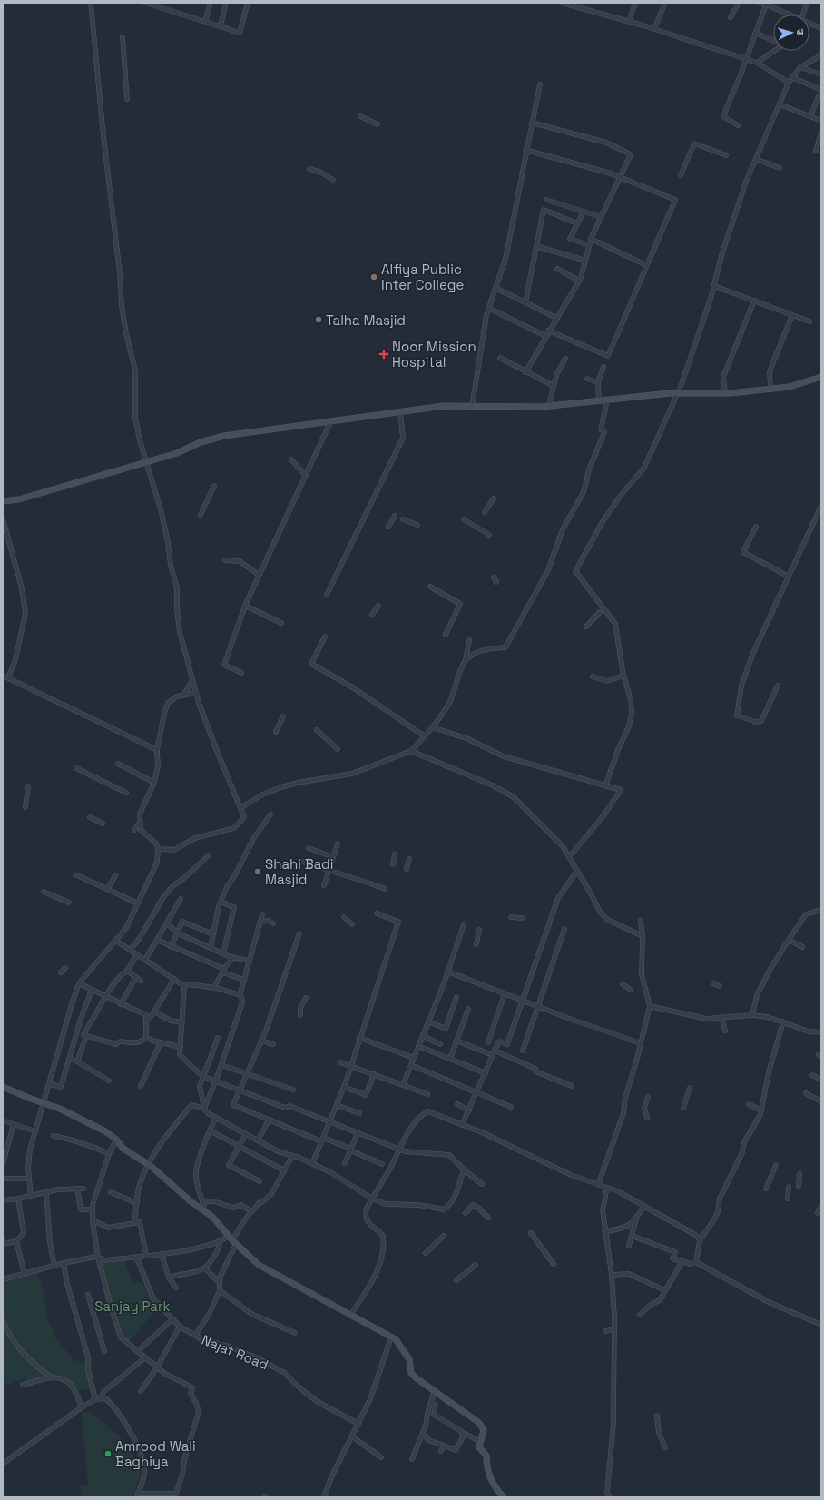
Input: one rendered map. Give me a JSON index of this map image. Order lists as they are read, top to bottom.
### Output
{
  "streets": {
    "street": ["Najaf Road"]
  },
  "parks": ["Sanjay Park"],
  "places": {
    "other": [
      "Alfiya Public Inter College",
      "Talha Masjid",
      "Shahi Badi Masjid",
      "Amrood Wali Baghiya"
    ],
    "health": ["Noor Mission Hospital"]
  },
  "north": "right"
}
